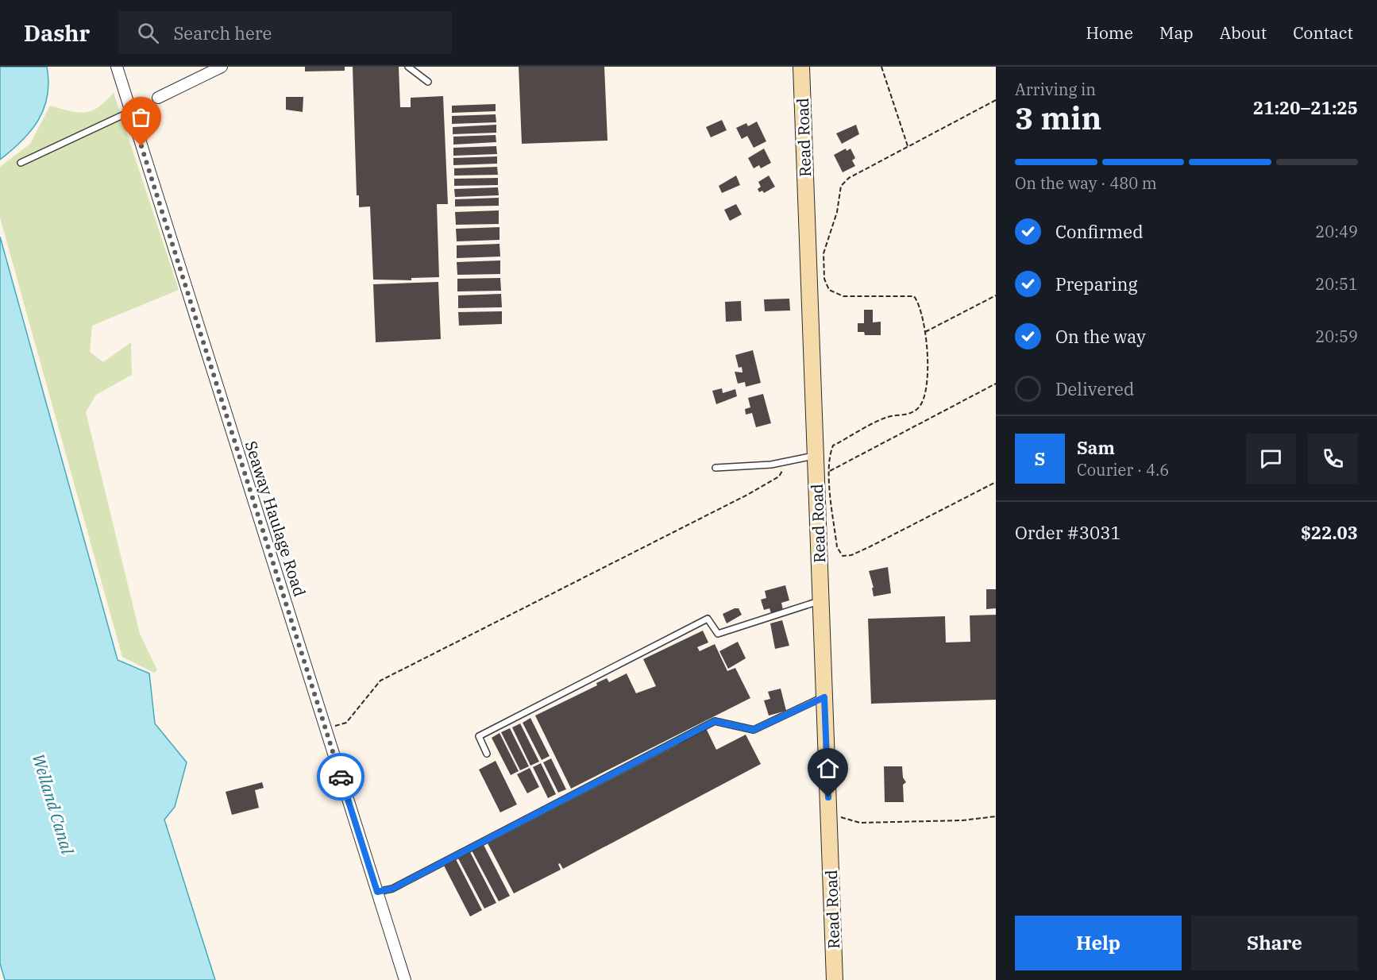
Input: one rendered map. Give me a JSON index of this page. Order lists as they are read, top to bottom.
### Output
{
  "streets": {
    "street": ["Read Road", "Seaway Haulage Road"]
  },
  "water": ["Welland Canal"],
  "page": {
    "header": "Dashr",
    "search": "Search here",
    "nav": [
      "Home",
      "Map",
      "About",
      "Contact"
    ],
    "heading": ["3 min", "Arriving in", "21:20–21:25"],
    "panel": [
      "Sam",
      "Courier · 4.6",
      "Order #3031",
      "$22.03"
    ],
    "bar": "On the way · 480 m",
    "list": [
      ["Confirmed", "20:49"],
      ["Preparing", "20:51"],
      ["On the way", "20:59"],
      "Delivered"
    ],
    "round": "S",
    "buttons": ["Help", "Share"]
  }
}
